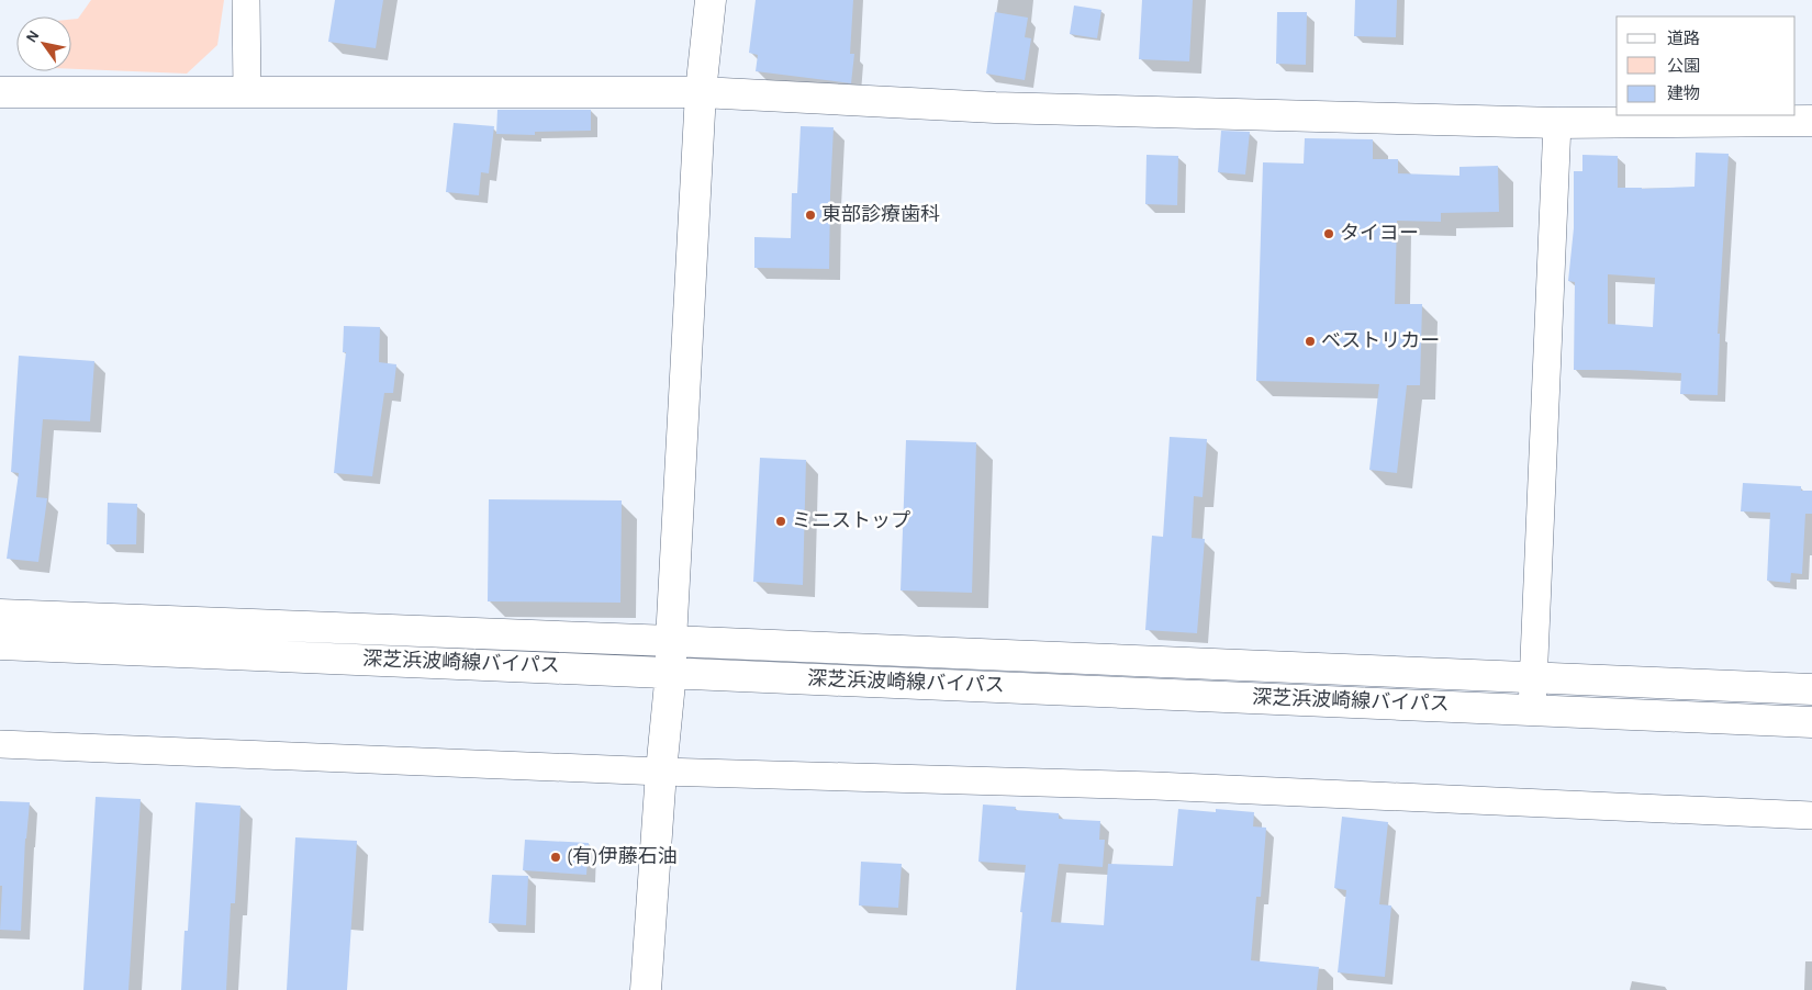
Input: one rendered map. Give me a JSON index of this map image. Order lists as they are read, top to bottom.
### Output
{
  "streets": {
    "main road": ["深芝浜波崎線バイパス"]
  },
  "places": [
    "東部診療歯科",
    "タイヨー",
    "ベストリカー",
    "ミニストップ",
    "(有)伊藤石油"
  ],
  "legend": ["道路", "公園", "建物"],
  "north": "top left"
}
